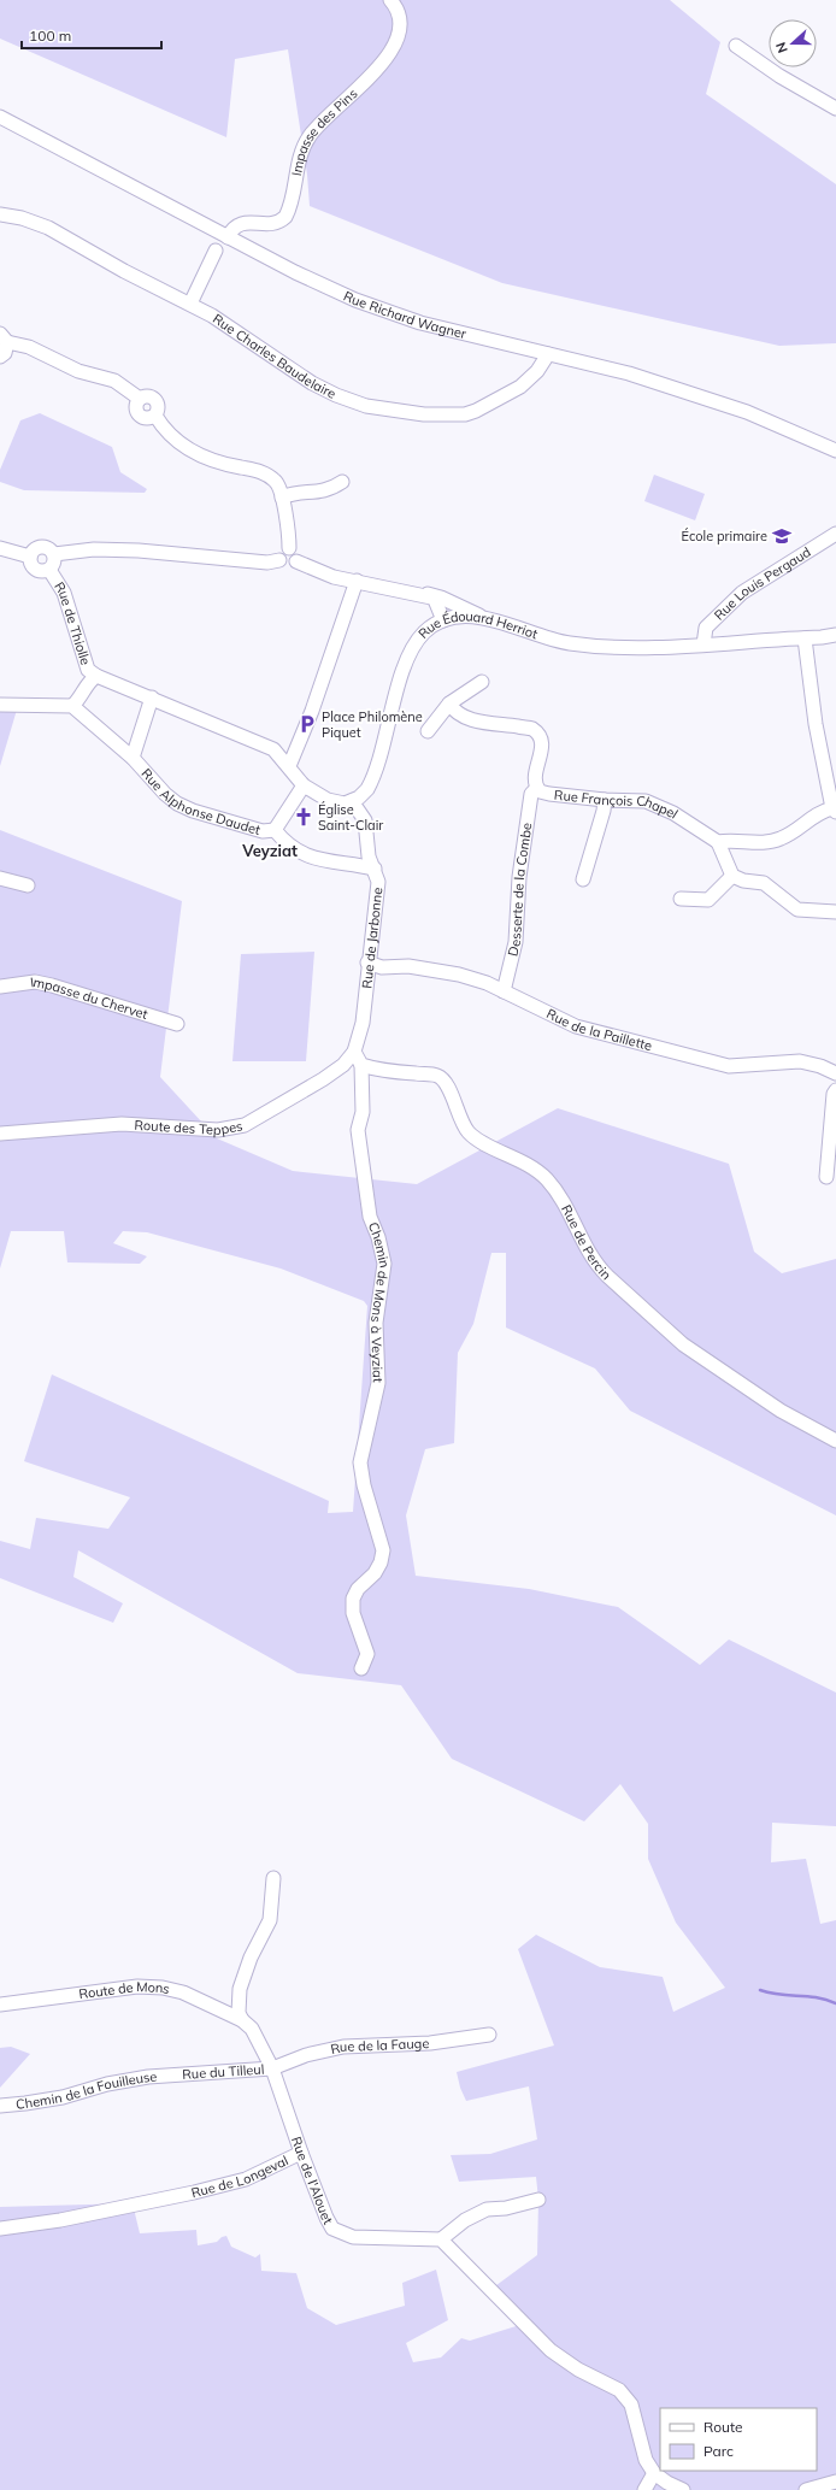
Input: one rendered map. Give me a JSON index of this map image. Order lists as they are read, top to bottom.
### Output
{
  "streets": {
    "street": [
      "Impasse des Pins",
      "Rue Richard Wagner",
      "Rue Charles Baudelaire",
      "Rue Louis Pergaud",
      "Rue de Thiolle",
      "Rue Édouard Herriot",
      "Rue Alphonse Daudet",
      "Rue François Chapel",
      "Desserte de la Combe",
      "Rue de Jarbonne",
      "Impasse du Chervet",
      "Rue de la Paillette",
      "Route des Teppes",
      "Rue de Percin",
      "Chemin de Mons à Veyziat",
      "Route de Mons",
      "Rue de la Fauge",
      "Rue du Tilleul",
      "Chemin de la Fouilleuse",
      "Rue de Longeval",
      "Rue de l'Alouet"
    ]
  },
  "crossings": [
    ["Impasse des Pins", "Rue Richard Wagner"],
    ["Rue Richard Wagner", "Rue Charles Baudelaire"],
    ["Rue Louis Pergaud", "Rue Édouard Herriot"],
    ["Rue Édouard Herriot", "Rue de Jarbonne"],
    ["Rue Alphonse Daudet", "Rue de Jarbonne"],
    ["Rue François Chapel", "Desserte de la Combe"],
    ["Desserte de la Combe", "Rue de la Paillette"],
    ["Rue de Jarbonne", "Rue de la Paillette"],
    ["Rue de Jarbonne", "Route des Teppes"],
    ["Rue de Percin", "Chemin de Mons à Veyziat"],
    ["Route de Mons", "Rue de l'Alouet"],
    ["Rue de la Fauge", "Rue du Tilleul"],
    ["Rue de la Fauge", "Rue de l'Alouet"],
    ["Rue du Tilleul", "Chemin de la Fouilleuse"],
    ["Rue du Tilleul", "Rue de l'Alouet"],
    ["Rue de Longeval", "Rue de l'Alouet"]
  ],
  "districts": ["Veyziat"],
  "places": {
    "school or university": ["École primaire"],
    "parking": ["Place Philomène Piquet"],
    "church": ["Église Saint-Clair"]
  },
  "legend": ["Route", "Parc"],
  "scale_bar": "100 m",
  "north": "left"
}
